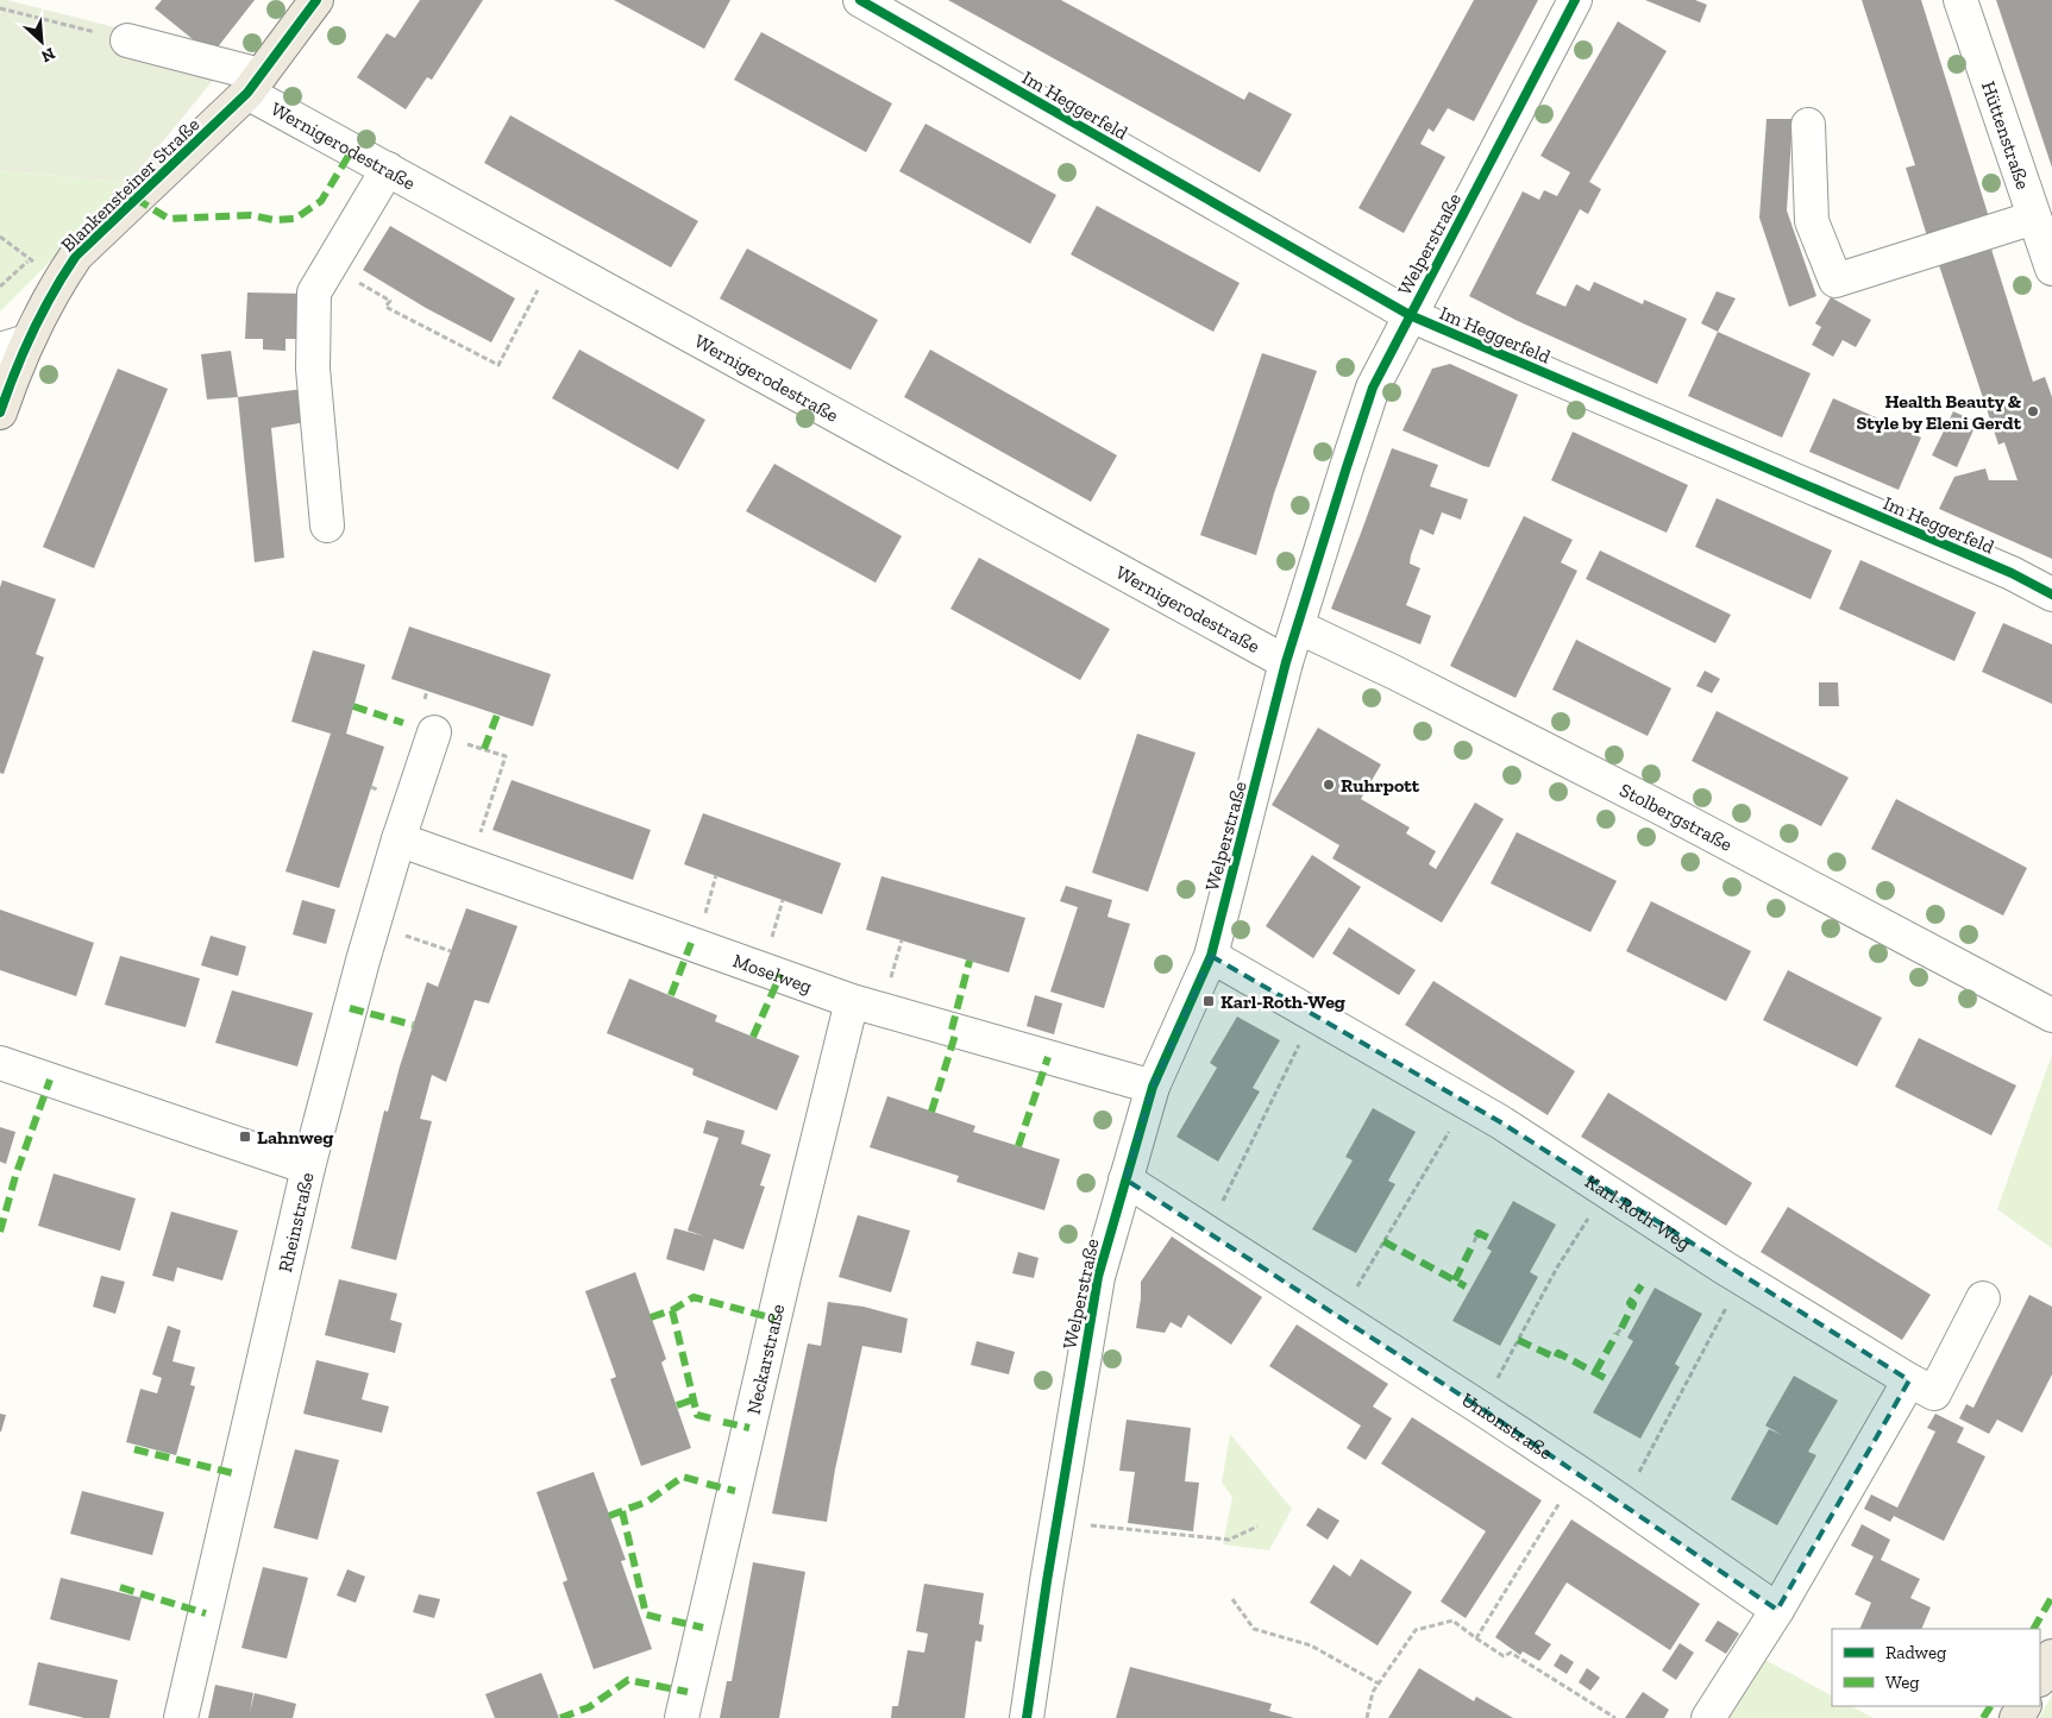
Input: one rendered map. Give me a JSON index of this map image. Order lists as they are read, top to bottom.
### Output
{
  "streets": {
    "main road": ["Blankensteiner Straße"],
    "street": [
      "Im Heggerfeld",
      "Hüttenstraße",
      "Wernigerodestraße",
      "Welperstraße",
      "Stolbergstraße",
      "Moselweg",
      "Karl-Roth-Weg",
      "Rheinstraße",
      "Neckarstraße",
      "Unionstraße"
    ]
  },
  "crossings": [
    ["Im Heggerfeld", "Welperstraße"],
    ["Wernigerodestraße", "Blankensteiner Straße"],
    ["Wernigerodestraße", "Welperstraße"],
    ["Welperstraße", "Stolbergstraße"],
    ["Welperstraße", "Moselweg"],
    ["Welperstraße", "Karl-Roth-Weg"],
    ["Welperstraße", "Unionstraße"],
    ["Moselweg", "Rheinstraße"],
    ["Moselweg", "Neckarstraße"]
  ],
  "places": {
    "other": ["Health Beauty & Style by Eleni Gerdt", "Ruhrpott"],
    "transit": ["Karl-Roth-Weg", "Lahnweg"]
  },
  "legend": ["Radweg", "Weg"],
  "north": "bottom right"
}
